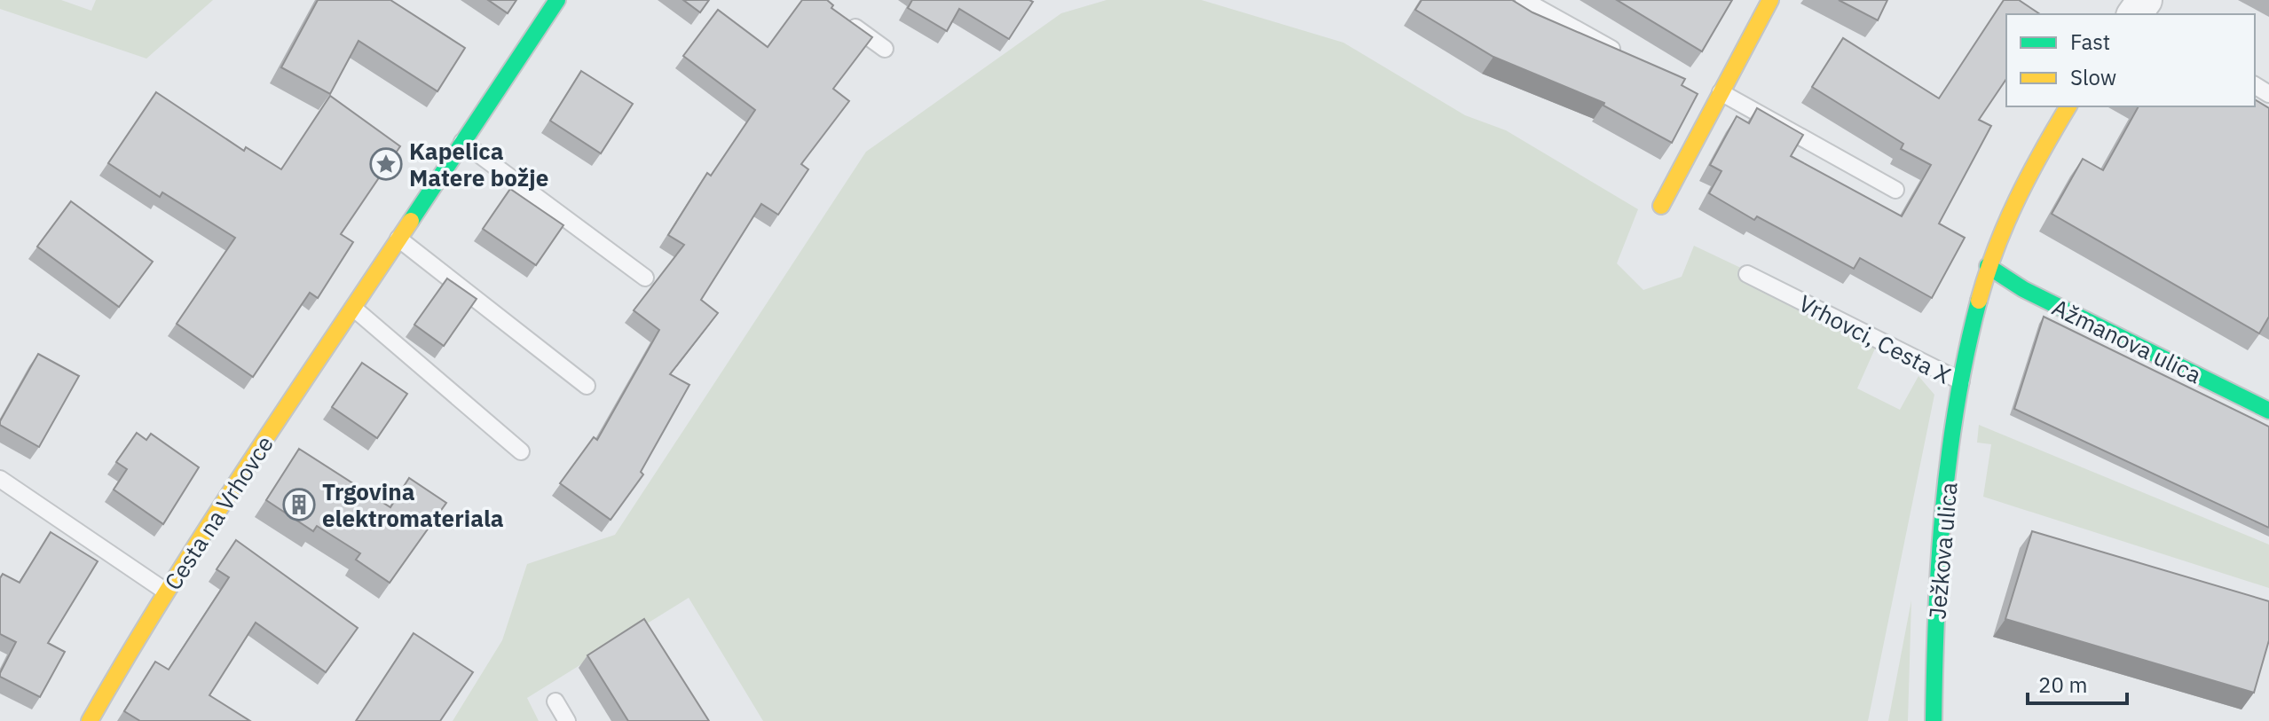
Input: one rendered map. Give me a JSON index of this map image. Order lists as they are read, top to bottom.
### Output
{
  "streets": {
    "street": [
      "Vrhovci, Cesta X",
      "Ažmanova ulica",
      "Cesta na Vrhovce",
      "Ježkova ulica"
    ]
  },
  "crossings": [
    ["Vrhovci, Cesta X", "Ažmanova ulica"],
    ["Vrhovci, Cesta X", "Ježkova ulica"]
  ],
  "places": {
    "place": ["Kapelica Matere božje"],
    "building": ["Trgovina elektromateriala"]
  },
  "legend": ["Fast", "Slow"],
  "scale_bar": "20 m"
}
